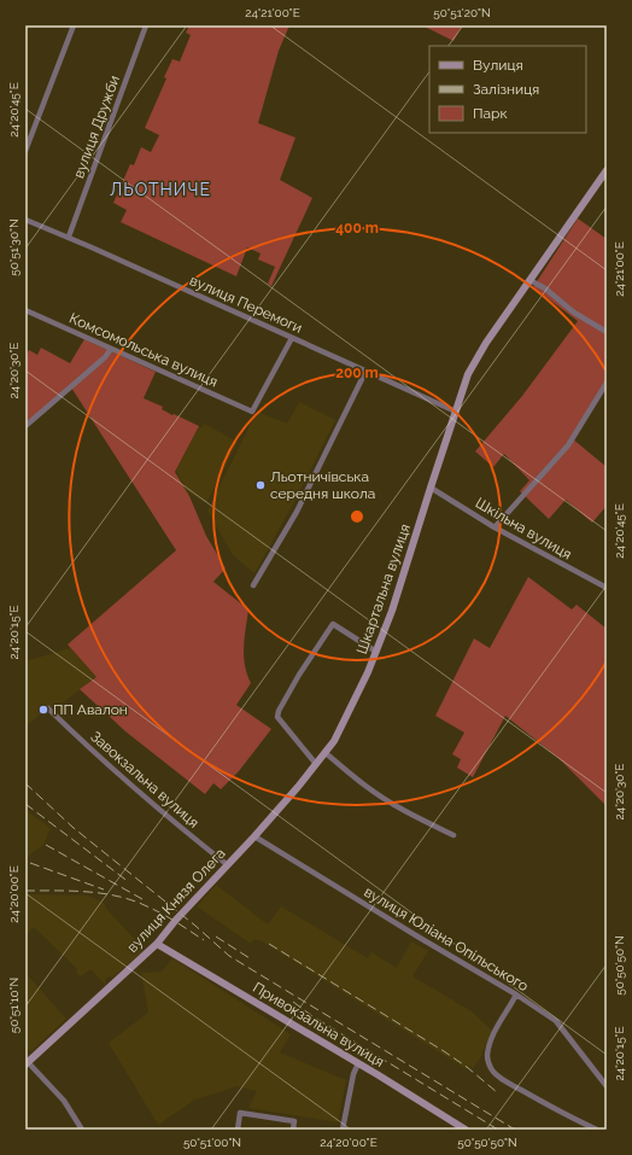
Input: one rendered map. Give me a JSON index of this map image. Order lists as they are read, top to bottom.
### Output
{
  "streets": {
    "street": [
      "вулиця Дружби",
      "вулиця Перемоги",
      "Комсомольська вулиця",
      "Шкільна вулиця",
      "Шкартальна вулиця",
      "Завокзальна вулиця",
      "вулиця Князя Олега",
      "вулиця Юліана Опільського",
      "Привокзальна вулиця"
    ]
  },
  "crossings": [
    ["вулиця Дружби", "вулиця Перемоги"],
    ["вулиця Перемоги", "Комсомольська вулиця"],
    ["вулиця Перемоги", "Шкартальна вулиця"],
    ["Шкільна вулиця", "Шкартальна вулиця"],
    ["Шкартальна вулиця", "вулиця Князя Олега"],
    ["Завокзальна вулиця", "вулиця Князя Олега"],
    ["вулиця Князя Олега", "вулиця Юліана Опільського"],
    ["вулиця Князя Олега", "Привокзальна вулиця"]
  ],
  "districts": ["ЛЬОТНИЧЕ"],
  "places": ["Льотничівська середня школа", "ПП Авалон"],
  "legend": ["Вулиця", "Залізниця", "Парк"],
  "coordinates": [
    "24°21'00\"E",
    "50°51'20\"N",
    "24°20'45\"E",
    "50°51'30\"N",
    "24°20'30\"E",
    "24°20'15\"E",
    "24°20'00\"E",
    "50°50'50\"N",
    "50°51'10\"N",
    "50°51'00\"N"
  ],
  "rings": ["400 m", "200 m"]
}
